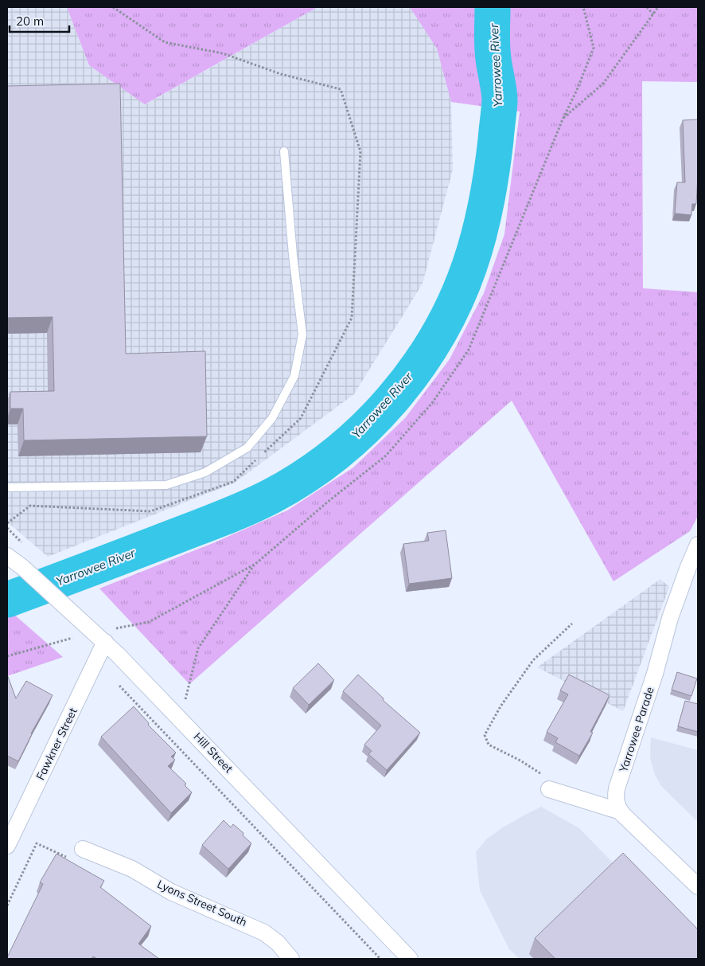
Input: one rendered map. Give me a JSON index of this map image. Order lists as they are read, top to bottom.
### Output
{
  "streets": {
    "street": [
      "Yarrowee Parade",
      "Fawkner Street",
      "Hill Street",
      "Lyons Street South"
    ]
  },
  "crossings": [
    ["Fawkner Street", "Hill Street"]
  ],
  "water": ["Yarrowee River"],
  "scale_bar": "20 m"
}
